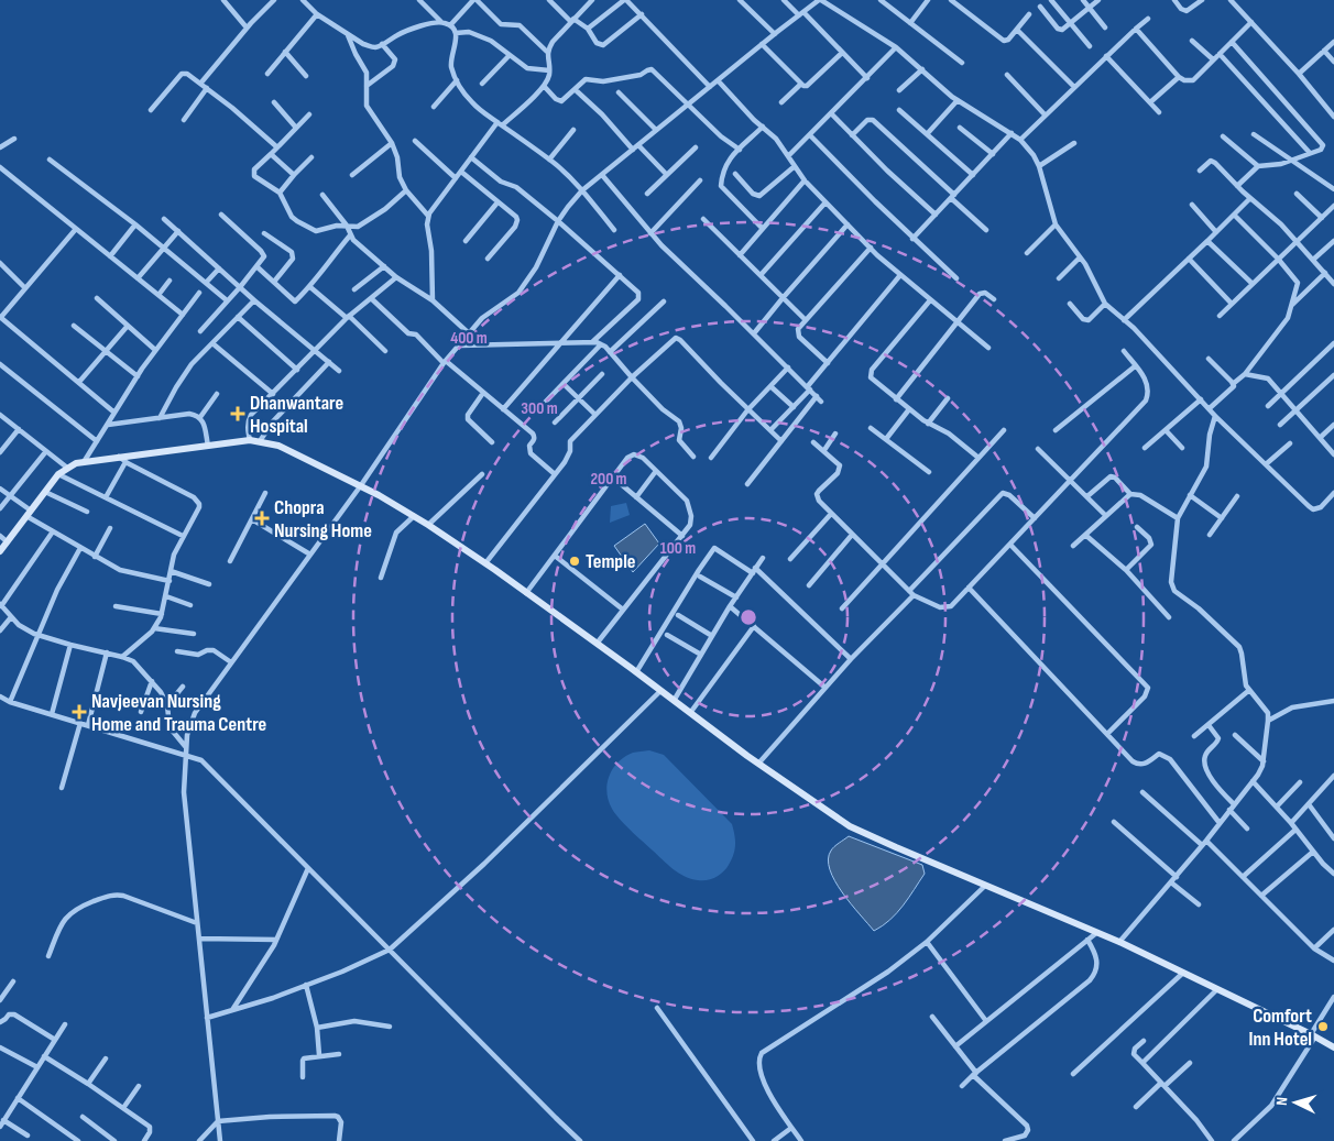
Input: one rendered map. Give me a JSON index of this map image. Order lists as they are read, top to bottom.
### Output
{
  "places": {
    "health": ["Dhanwantare Hospital", "Chopra Nursing Home", "Navjeevan Nursing Home and Trauma Centre"],
    "other": ["Temple", "Comfort Inn Hotel"]
  },
  "north": "left",
  "rings": [
    "400 m",
    "300 m",
    "200 m",
    "100 m"
  ]
}
